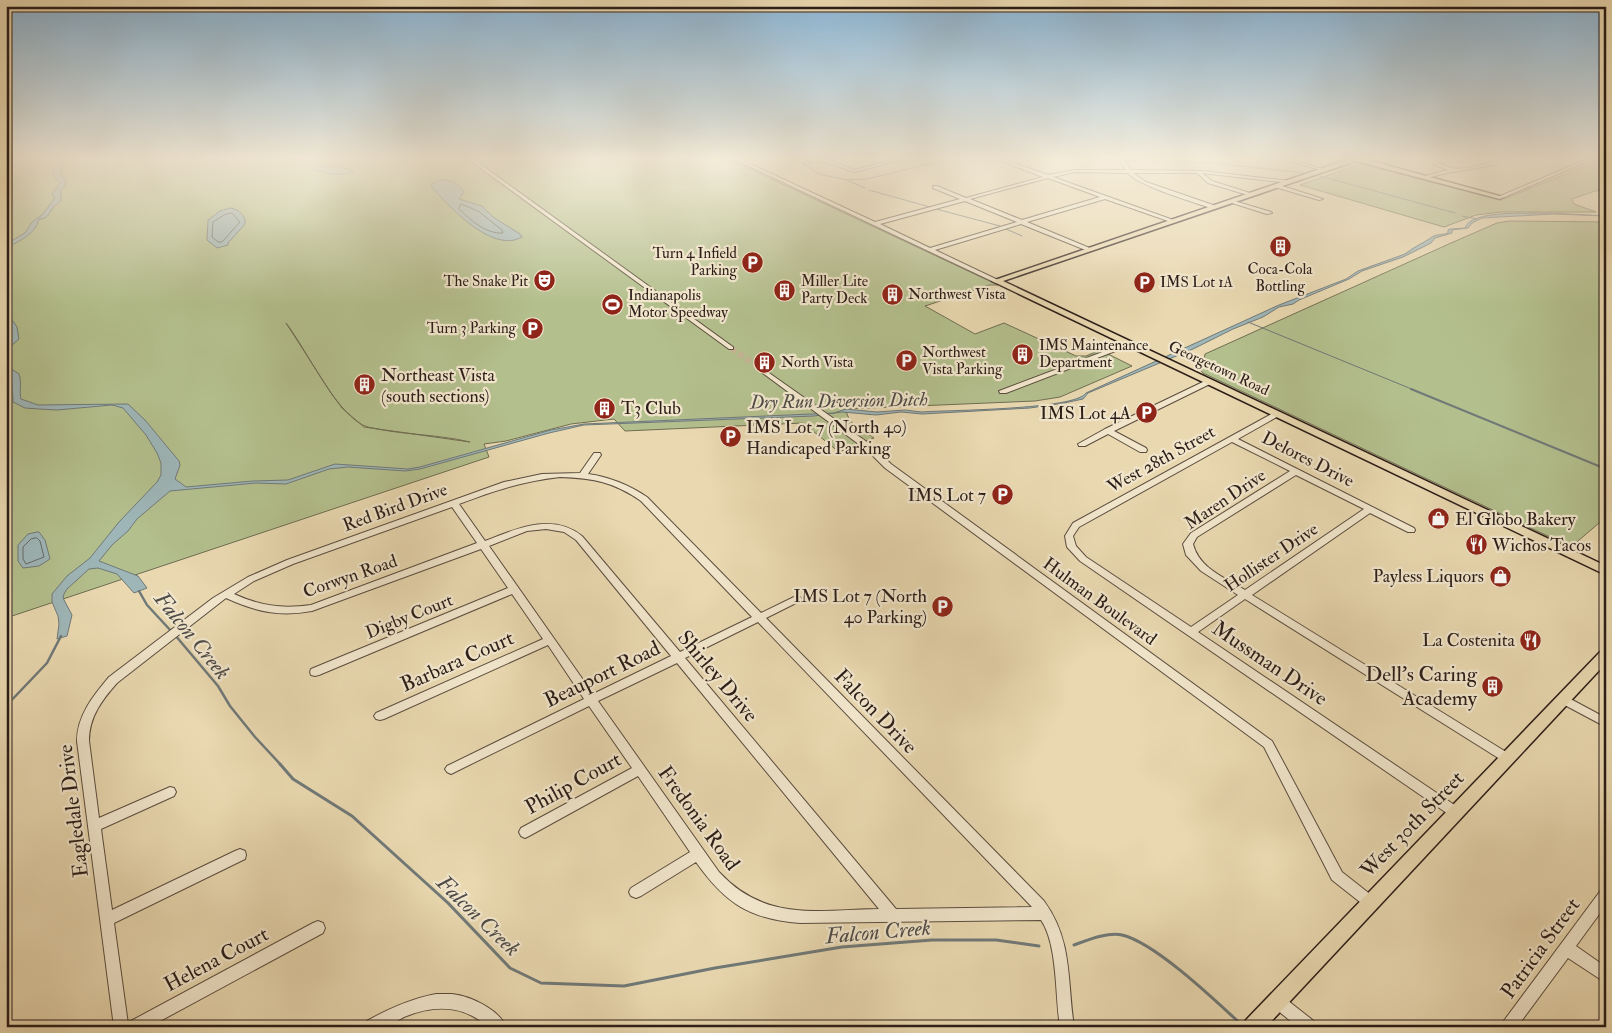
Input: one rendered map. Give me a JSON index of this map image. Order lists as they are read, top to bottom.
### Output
{
  "streets": {
    "main road": ["Georgetown Road", "West 30th Street"],
    "street": [
      "West 28th Street",
      "Delores Drive",
      "Maren Drive",
      "Red Bird Drive",
      "Hollister Drive",
      "Corwyn Road",
      "Hulman Boulevard",
      "Digby Court",
      "Barbara Court",
      "Mussman Drive",
      "Beauport Road",
      "Shirley Drive",
      "Falcon Drive",
      "Philip Court",
      "Eagledale Drive",
      "Fredonia Road",
      "Patricia Street",
      "Helena Court"
    ]
  },
  "crossings": [
    ["Georgetown Road", "West 28th Street"],
    ["West 28th Street", "Delores Drive"],
    ["West 28th Street", "Mussman Drive"],
    ["Delores Drive", "Maren Drive"],
    ["Delores Drive", "Hollister Drive"],
    ["Maren Drive", "Hollister Drive"],
    ["Red Bird Drive", "Corwyn Road"],
    ["Red Bird Drive", "Falcon Drive"],
    ["Red Bird Drive", "Eagledale Drive"],
    ["Red Bird Drive", "Fredonia Road"],
    ["Hollister Drive", "Mussman Drive"],
    ["Corwyn Road", "Shirley Drive"],
    ["Corwyn Road", "Eagledale Drive"],
    ["Corwyn Road", "Fredonia Road"],
    ["Hulman Boulevard", "West 30th Street"],
    ["Digby Court", "Fredonia Road"],
    ["Barbara Court", "Fredonia Road"],
    ["Mussman Drive", "West 30th Street"],
    ["Beauport Road", "Shirley Drive"],
    ["Beauport Road", "Falcon Drive"],
    ["Beauport Road", "Fredonia Road"],
    ["Shirley Drive", "Fredonia Road"],
    ["Falcon Drive", "Fredonia Road"],
    ["Philip Court", "Fredonia Road"]
  ],
  "water": ["Dry Run Diversion Ditch", "Falcon Creek"],
  "places": {
    "building": [
      "Coca-Cola Bottling",
      "Miller Lite Party Deck",
      "Northwest Vista",
      "IMS Maintenance Department",
      "North Vista",
      "Northeast Vista (south sections)",
      "T3 Club",
      "Dell's Caring Academy"
    ],
    "parking": [
      "Turn 4 Infield Parking",
      "IMS Lot 1A",
      "Turn 3 Parking",
      "Northwest Vista Parking",
      "IMS Lot 4A",
      "IMS Lot 7 (North 40) Handicaped Parking",
      "IMS Lot 7",
      "IMS Lot 7 (North 40 Parking)"
    ],
    "theatre": ["The Snake Pit"],
    "sports": ["Indianapolis Motor Speedway"],
    "shop": ["El Globo Bakery", "Payless Liquors"],
    "restaurant": ["Wichos Tacos", "La Costenita"]
  }
}
